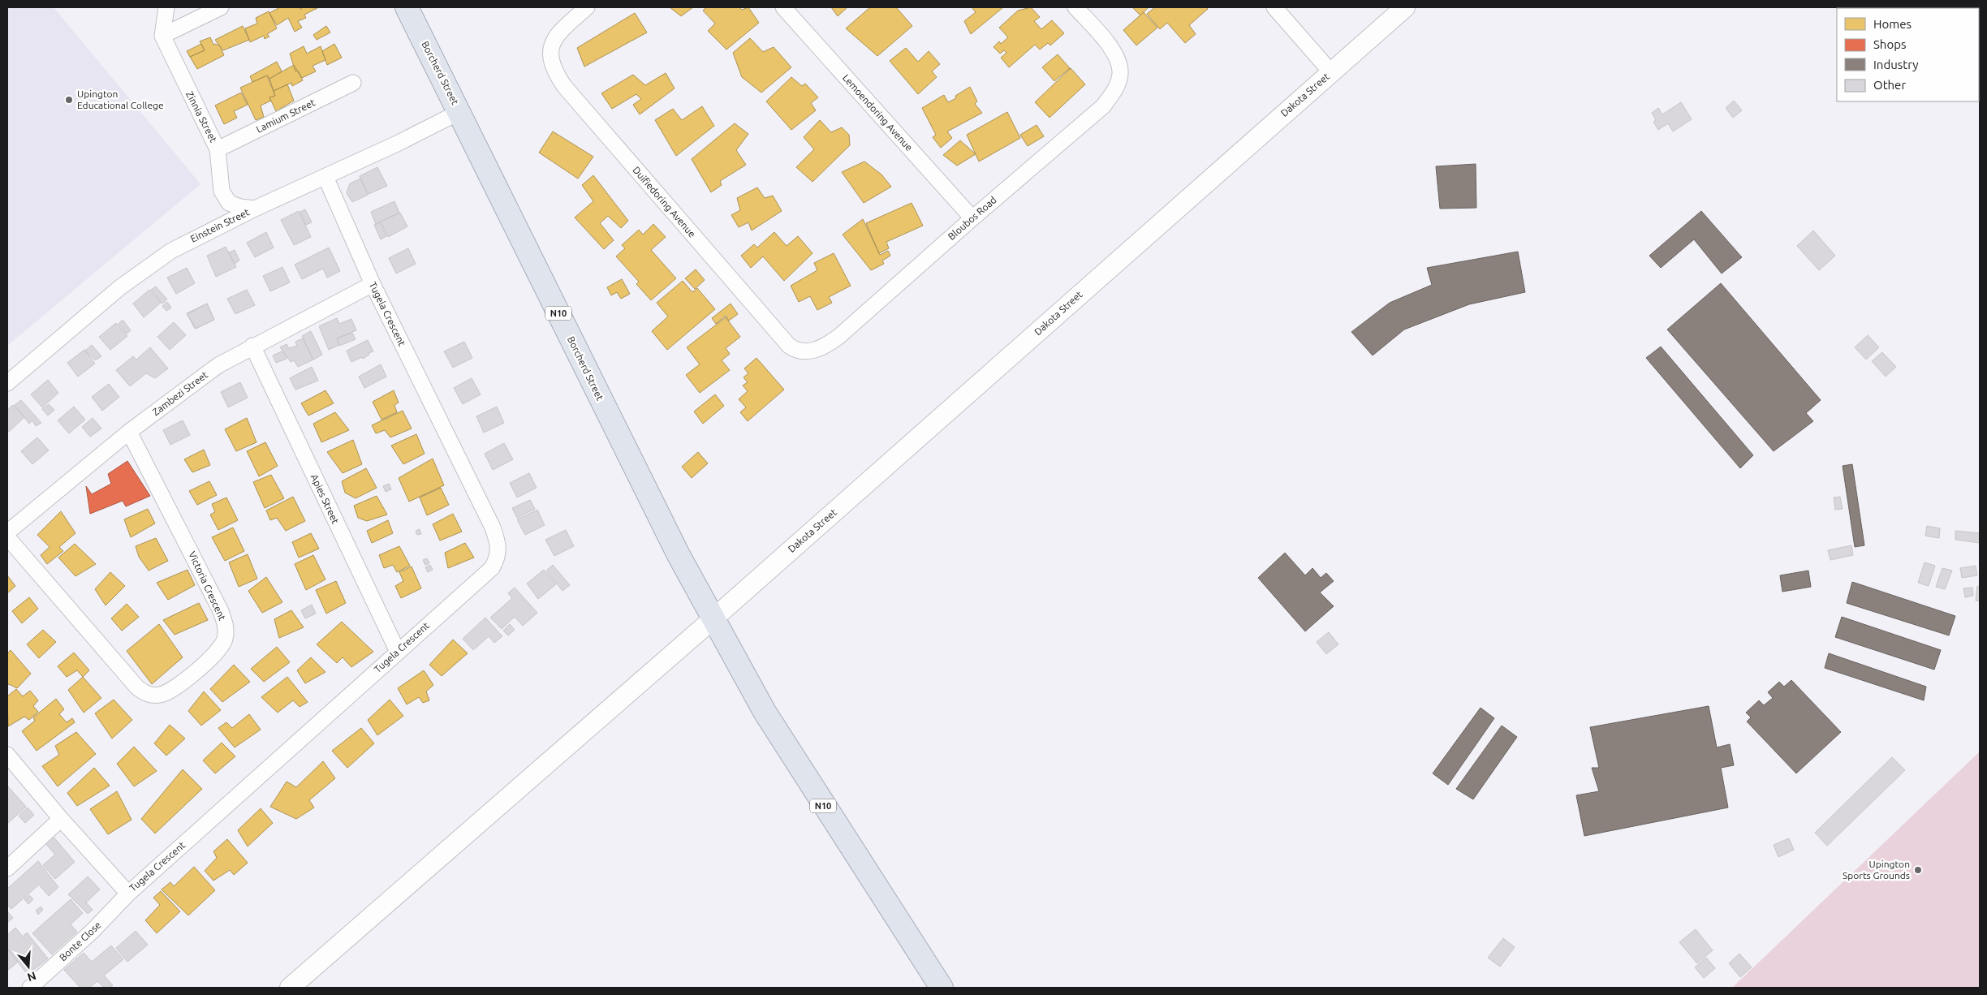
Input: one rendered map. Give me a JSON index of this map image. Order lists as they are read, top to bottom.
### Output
{
  "streets": {
    "highway": ["Borcherd Street", "N10"],
    "street": [
      "Dakota Street",
      "Lemoendoring Avenue",
      "Lamium Street",
      "Zinnia Street",
      "Duifiedoring Avenue",
      "Bloubos Road",
      "Einstein Street",
      "Tugela Crescent",
      "Zambezi Street",
      "Apies Street",
      "Victoria Crescent",
      "Bonte Close"
    ]
  },
  "crossings": [
    ["Borcherd Street", "Dakota Street"],
    ["Borcherd Street", "Einstein Street"],
    ["Borcherd Street", "N10"],
    ["Dakota Street", "N10"],
    ["Lemoendoring Avenue", "Bloubos Road"],
    ["Lamium Street", "Zinnia Street"],
    ["Zinnia Street", "Einstein Street"],
    ["Duifiedoring Avenue", "Bloubos Road"],
    ["Einstein Street", "Tugela Crescent"],
    ["Tugela Crescent", "Zambezi Street"],
    ["Tugela Crescent", "Apies Street"],
    ["Tugela Crescent", "Bonte Close"],
    ["Zambezi Street", "Apies Street"],
    ["Zambezi Street", "Victoria Crescent"]
  ],
  "places": ["Upington Educational College", "Upington Sports Grounds"],
  "legend": [
    "Homes",
    "Shops",
    "Industry",
    "Other"
  ],
  "north": "bottom"
}
